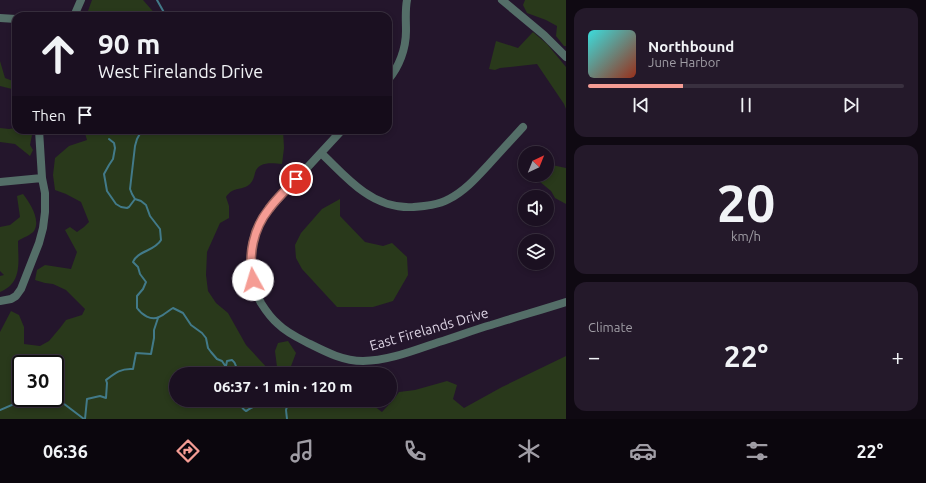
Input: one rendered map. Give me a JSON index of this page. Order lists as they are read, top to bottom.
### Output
{
  "streets": {
    "street": ["East Firelands Drive"]
  },
  "north": "top right",
  "page": {
    "turn": ["90 m", "West Firelands Drive"],
    "song": ["Northbound", "June Harbor"],
    "then": "Then",
    "tile": [
      ["20", "km/h"],
      "Climate"
    ],
    "heat": ["−", "22°", "+"],
    "limit": "30",
    "trip": "06:37 · 1 min · 120 m",
    "tabs": ["06:36", "22°"]
  }
}
